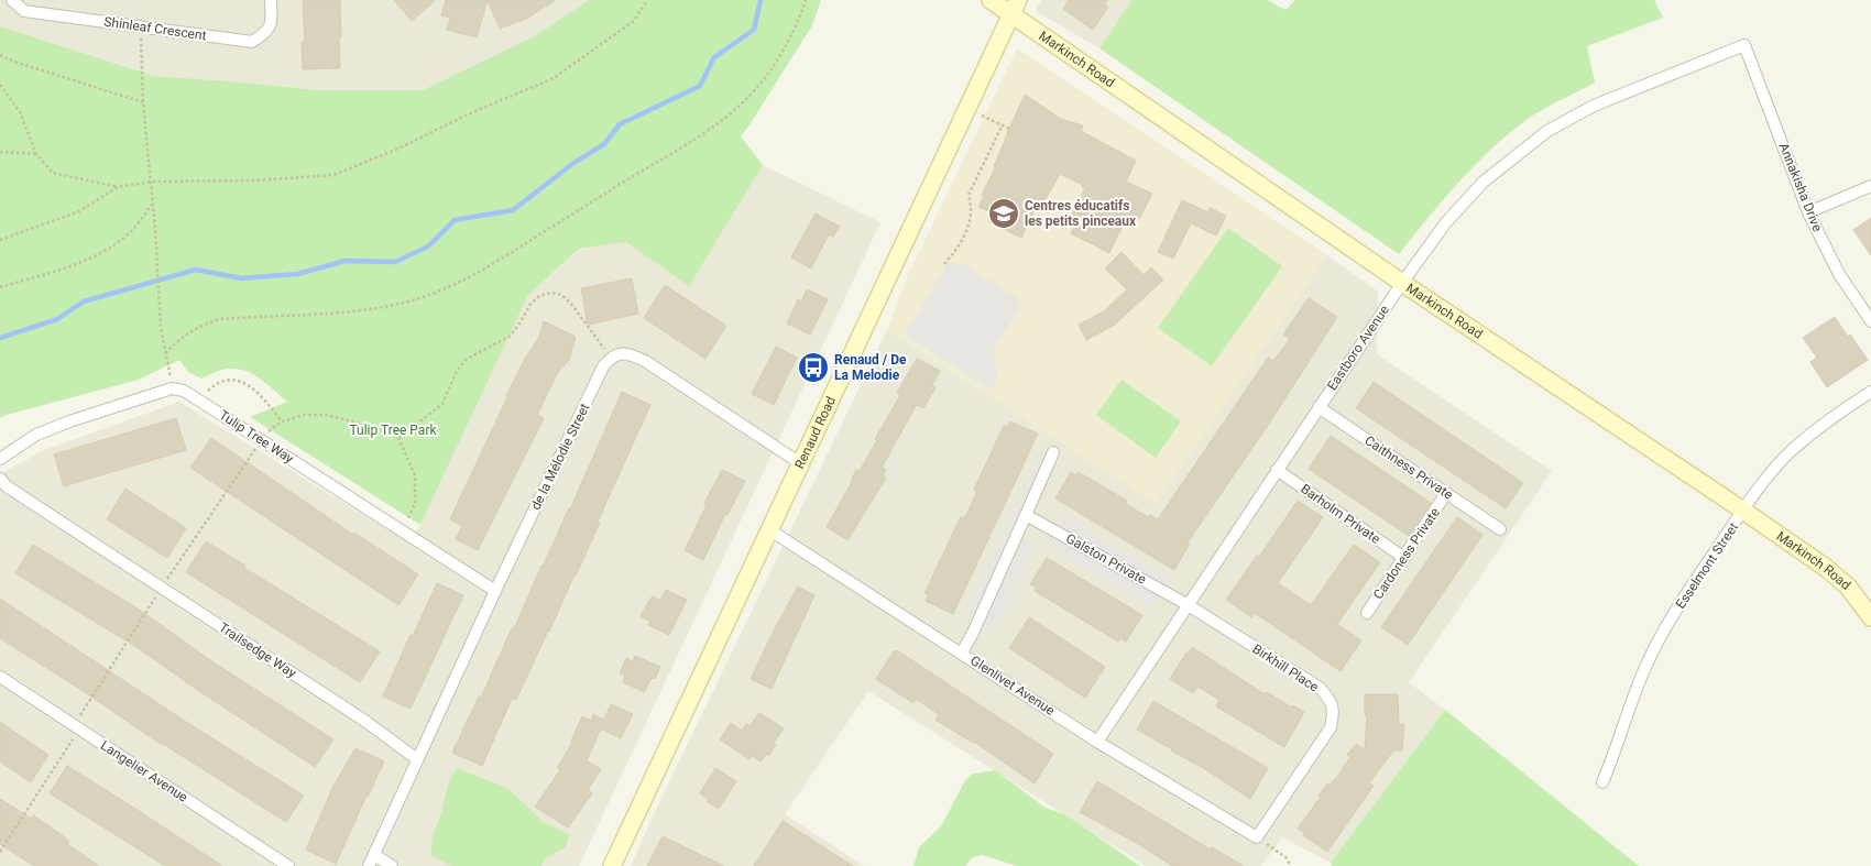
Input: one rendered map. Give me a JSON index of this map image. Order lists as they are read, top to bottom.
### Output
{
  "streets": {
    "street": [
      "Shinleaf Crescent",
      "Markinch Road",
      "Annakisha Drive",
      "Eastboro Avenue",
      "Renaud Road",
      "Tulip Tree Way",
      "de la Mélodie Street",
      "Caithness Private",
      "Barholm Private",
      "Cardoness Private",
      "Galston Private",
      "Esselmont Street",
      "Trailsedge Way",
      "Birkhill Place",
      "Glenlivet Avenue",
      "Langelier Avenue"
    ]
  },
  "crossings": [
    ["Markinch Road", "Eastboro Avenue"],
    ["Markinch Road", "Renaud Road"],
    ["Markinch Road", "Esselmont Street"],
    ["Annakisha Drive", "Eastboro Avenue"],
    ["Eastboro Avenue", "Caithness Private"],
    ["Eastboro Avenue", "Barholm Private"],
    ["Eastboro Avenue", "Galston Private"],
    ["Eastboro Avenue", "Birkhill Place"],
    ["Eastboro Avenue", "Glenlivet Avenue"],
    ["Renaud Road", "de la Mélodie Street"],
    ["Renaud Road", "Glenlivet Avenue"],
    ["Tulip Tree Way", "de la Mélodie Street"],
    ["de la Mélodie Street", "Trailsedge Way"],
    ["Caithness Private", "Cardoness Private"],
    ["Barholm Private", "Cardoness Private"],
    ["Galston Private", "Birkhill Place"],
    ["Birkhill Place", "Glenlivet Avenue"]
  ],
  "parks": ["Tulip Tree Park"],
  "places": {
    "school or university": ["Centres éducatifs les petits pinceaux"],
    "bus stop": ["Renaud / De La Melodie"]
  }
}
